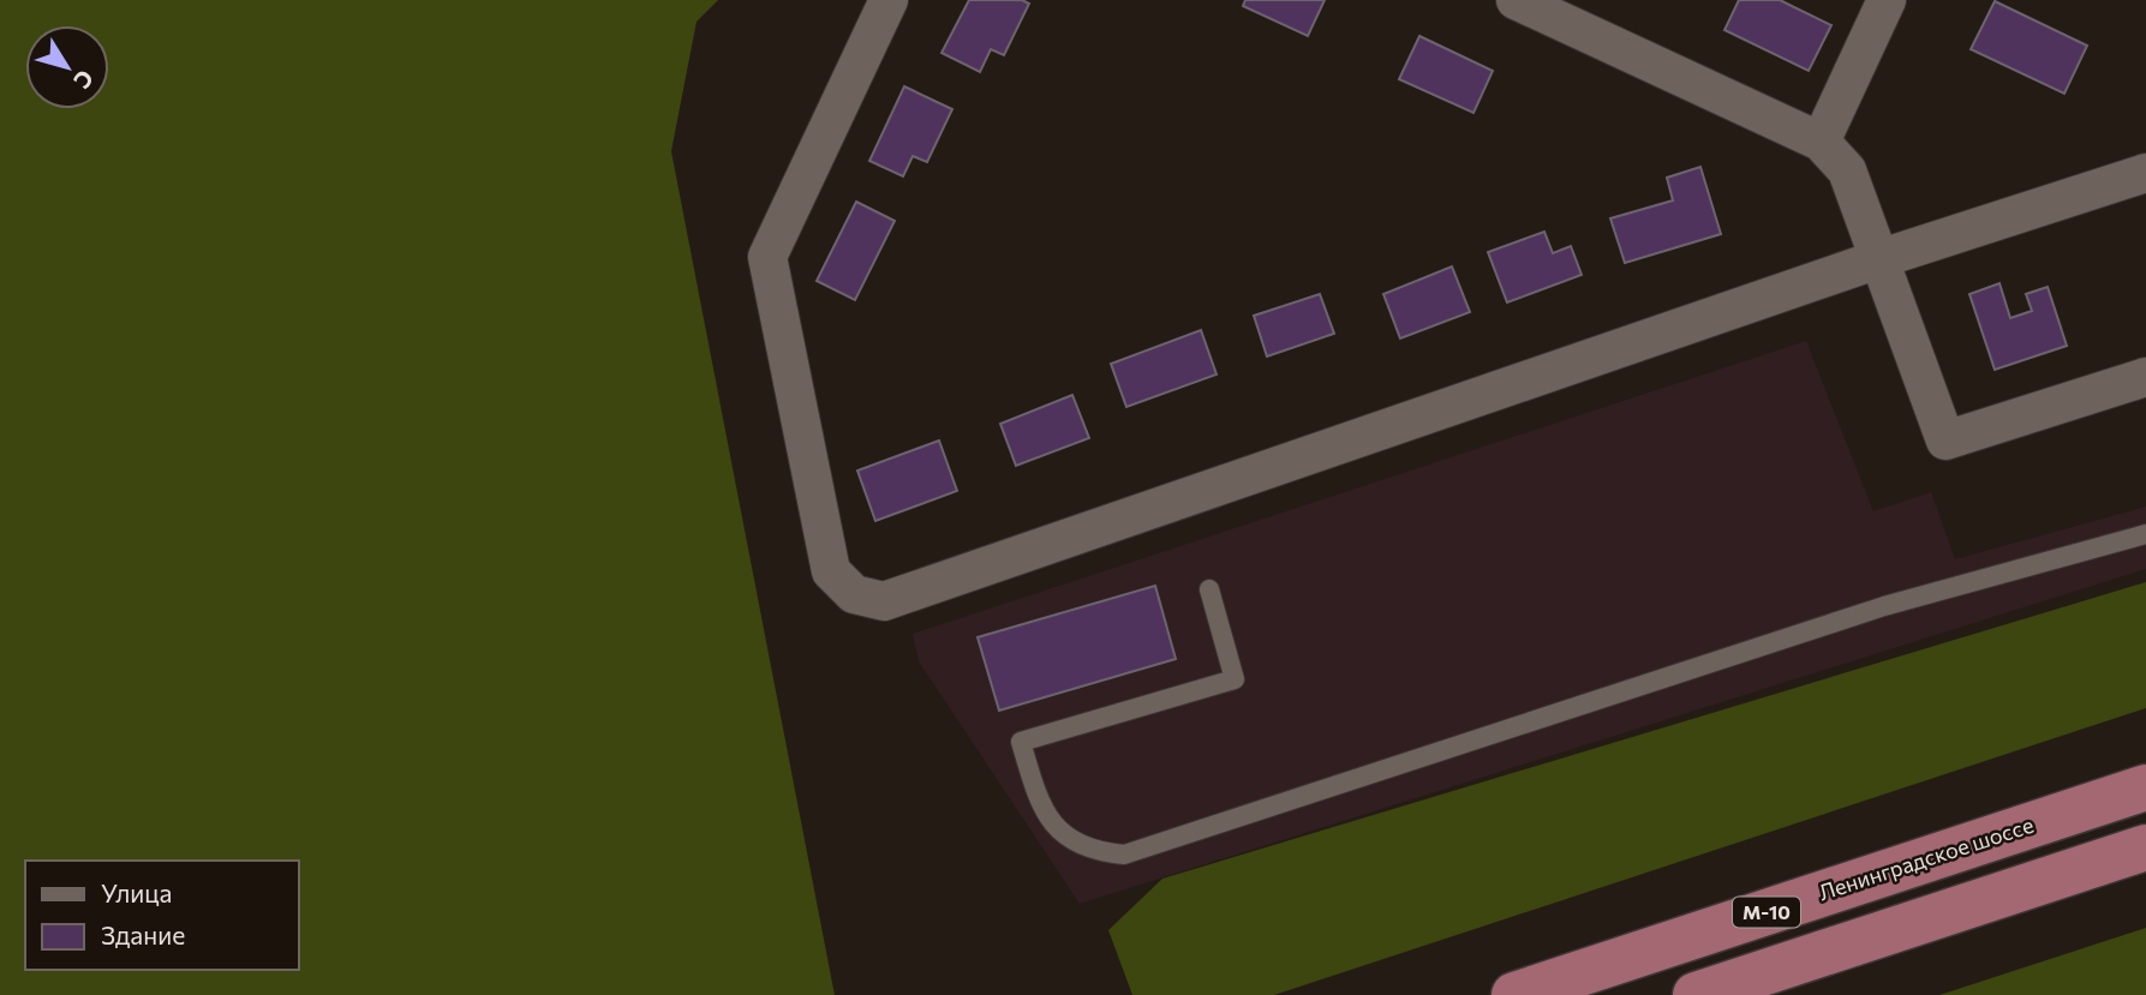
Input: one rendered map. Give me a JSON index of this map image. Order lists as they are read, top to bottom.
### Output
{
  "streets": {
    "highway": ["Ленинградское шоссе", "М-10"]
  },
  "legend": ["Улица", "Здание"],
  "north": "bottom right"
}
